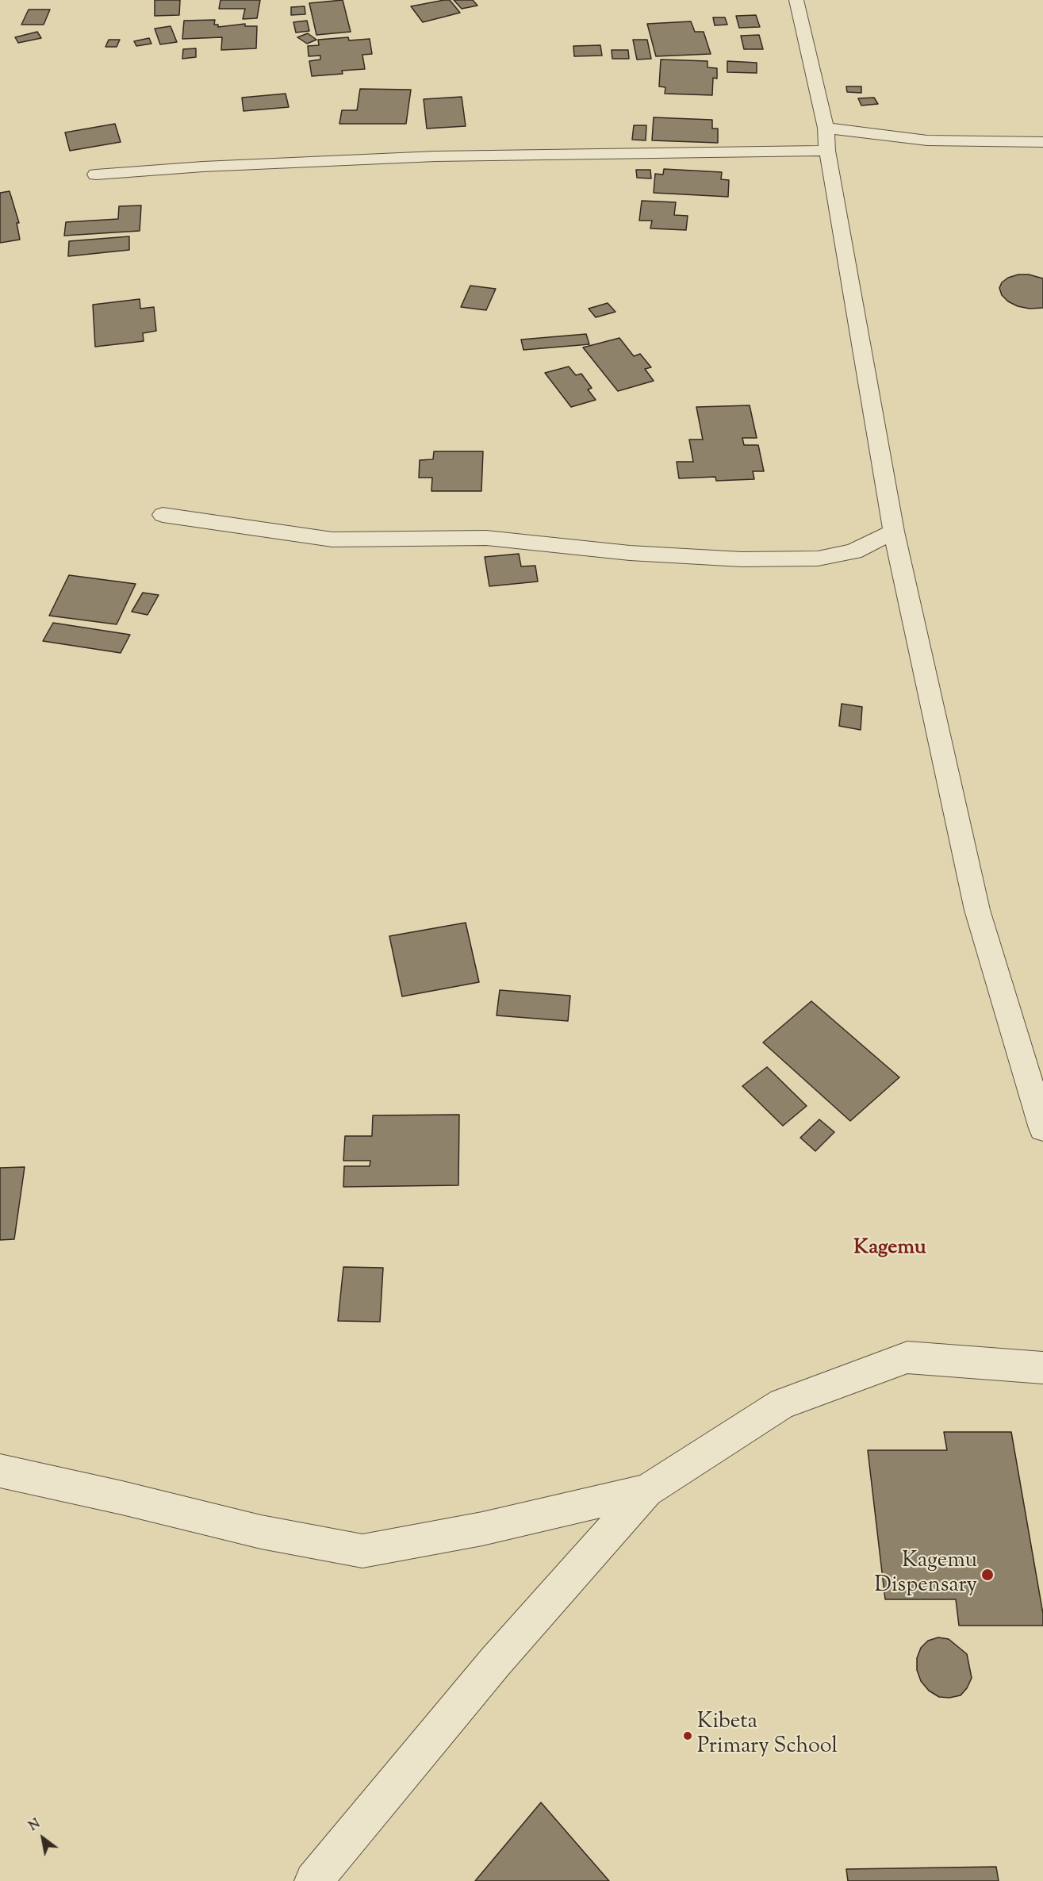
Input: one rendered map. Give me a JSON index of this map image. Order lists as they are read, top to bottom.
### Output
{
  "districts": ["Kagemu"],
  "places": ["Kagemu Dispensary", "Kibeta Primary School"],
  "north": "top left"
}
